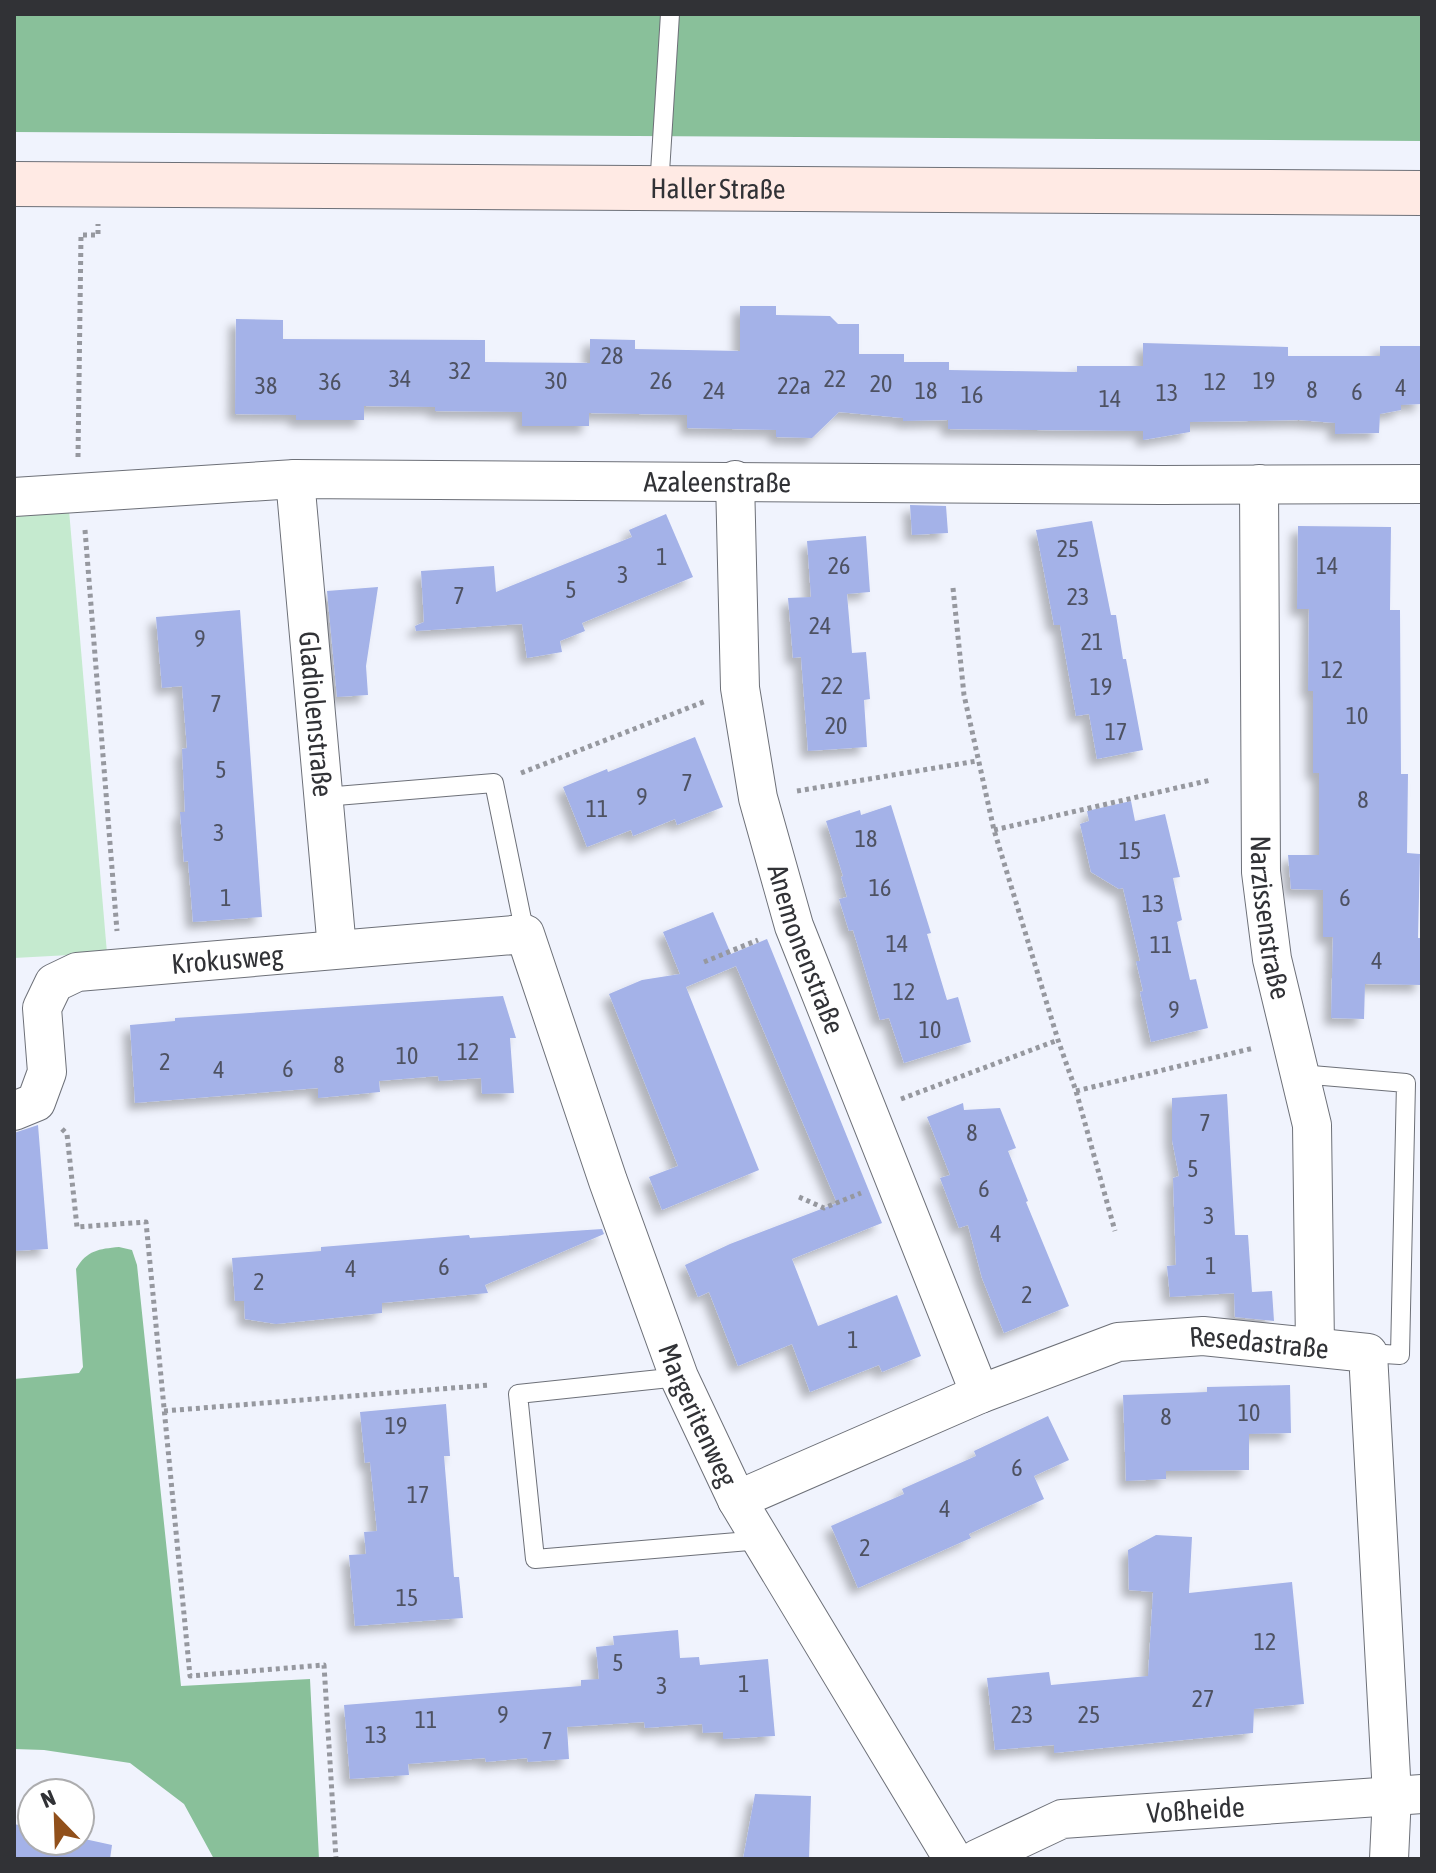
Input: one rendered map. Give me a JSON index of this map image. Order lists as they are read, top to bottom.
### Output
{
  "streets": {
    "main road": ["Haller Straße"],
    "street": [
      "Azaleenstraße",
      "Gladiolenstraße",
      "Narzissenstraße",
      "Anemonenstraße",
      "Krokusweg",
      "Resedastraße",
      "Margeritenweg",
      "Voßheide"
    ]
  },
  "crossings": [
    ["Azaleenstraße", "Gladiolenstraße"],
    ["Azaleenstraße", "Narzissenstraße"],
    ["Azaleenstraße", "Anemonenstraße"],
    ["Gladiolenstraße", "Krokusweg"],
    ["Narzissenstraße", "Resedastraße"],
    ["Anemonenstraße", "Resedastraße"],
    ["Krokusweg", "Margeritenweg"],
    ["Resedastraße", "Margeritenweg"],
    ["Resedastraße", "Voßheide"]
  ],
  "house_numbers": [
    "28",
    "32",
    "34",
    "22",
    "30",
    "26",
    "19",
    "36",
    "12",
    "20",
    "38",
    "22a",
    "4",
    "8",
    "24",
    "18",
    "6",
    "13",
    "16",
    "14",
    "25",
    "1",
    "26",
    "14",
    "3",
    "5",
    "7",
    "23",
    "24",
    "9",
    "21",
    "12",
    "22",
    "19",
    "7",
    "10",
    "20",
    "17",
    "5",
    "7",
    "9",
    "8",
    "11",
    "3",
    "18",
    "15",
    "16",
    "1",
    "6",
    "13",
    "14",
    "11",
    "4",
    "12",
    "9",
    "10",
    "12",
    "10",
    "2",
    "8",
    "6",
    "4",
    "7",
    "8",
    "5",
    "6",
    "3",
    "4",
    "1",
    "6",
    "4",
    "2",
    "2",
    "1",
    "10",
    "8",
    "19",
    "6",
    "17",
    "4",
    "2",
    "15",
    "12",
    "5",
    "1",
    "3",
    "27",
    "9",
    "23",
    "25",
    "11",
    "13",
    "7"
  ],
  "north": "top left"
}
